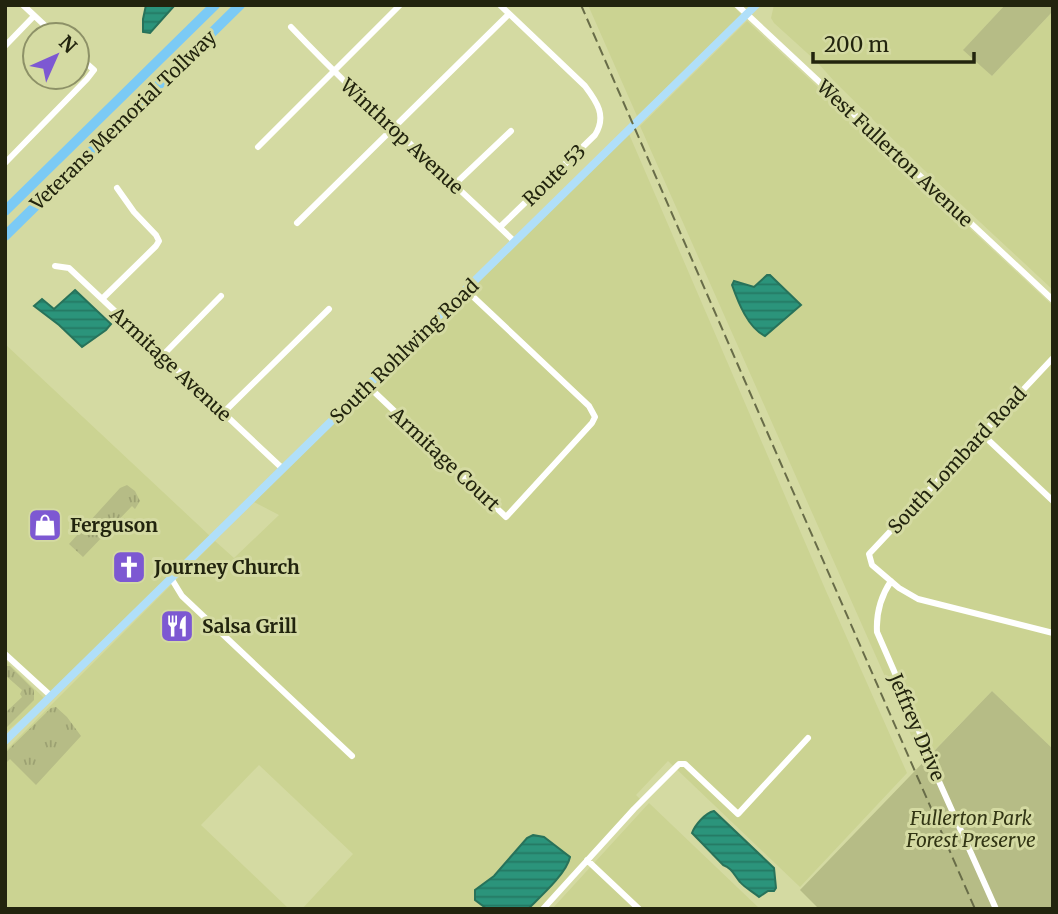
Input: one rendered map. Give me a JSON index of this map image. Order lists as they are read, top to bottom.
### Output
{
  "streets": {
    "highway": ["Veterans Memorial Tollway"],
    "main road": ["South Rohlwing Road"],
    "street": [
      "Winthrop Avenue",
      "West Fullerton Avenue",
      "Route 53",
      "Armitage Avenue",
      "Armitage Court",
      "South Lombard Road",
      "Jeffrey Drive"
    ]
  },
  "crossings": [
    ["Winthrop Avenue", "Route 53"],
    ["Winthrop Avenue", "South Rohlwing Road"],
    ["West Fullerton Avenue", "South Rohlwing Road"],
    ["South Rohlwing Road", "Armitage Avenue"],
    ["South Rohlwing Road", "Armitage Court"],
    ["South Lombard Road", "Jeffrey Drive"]
  ],
  "parks": ["Fullerton Park Forest Preserve"],
  "places": {
    "shop": ["Ferguson"],
    "church": ["Journey Church"],
    "restaurant": ["Salsa Grill"]
  },
  "scale_bar": "200 m",
  "north": "top right"
}
